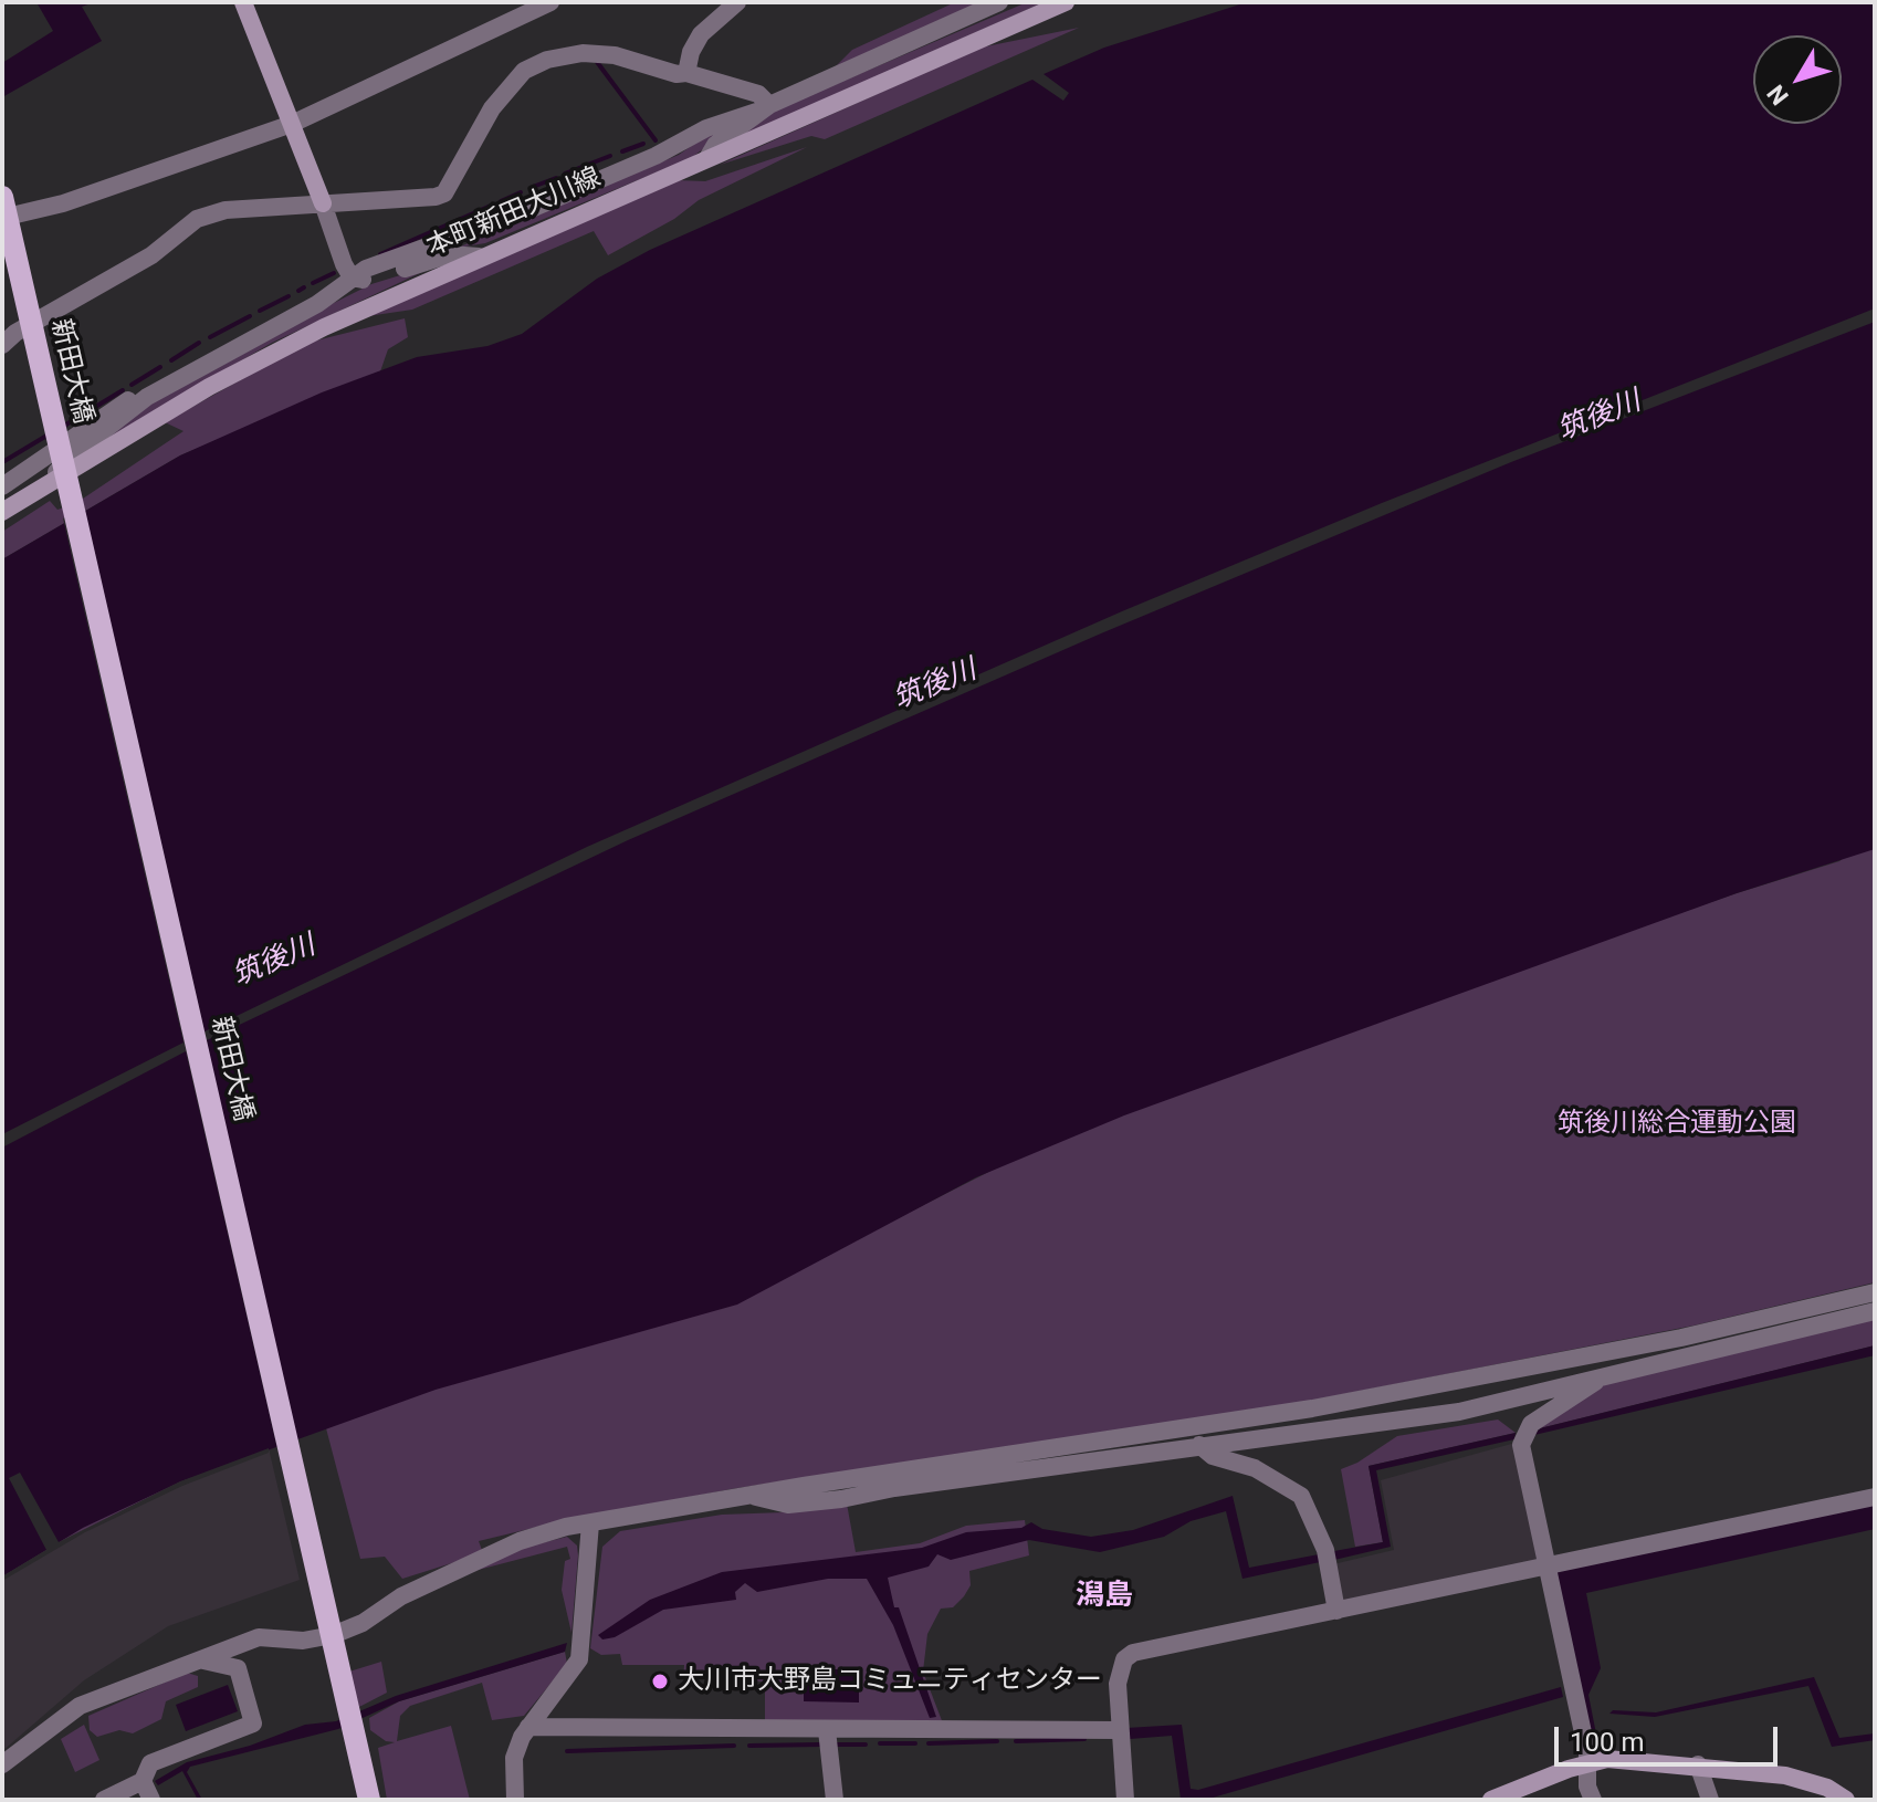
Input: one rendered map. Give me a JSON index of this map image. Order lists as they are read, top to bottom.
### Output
{
  "streets": {
    "main road": ["本町新田大川線", "新田大橋"]
  },
  "districts": ["潟島"],
  "water": ["筑後川"],
  "parks": ["筑後川総合運動公園"],
  "places": ["大川市大野島コミュニティセンター"],
  "scale_bar": "100 m",
  "north": "bottom left"
}
